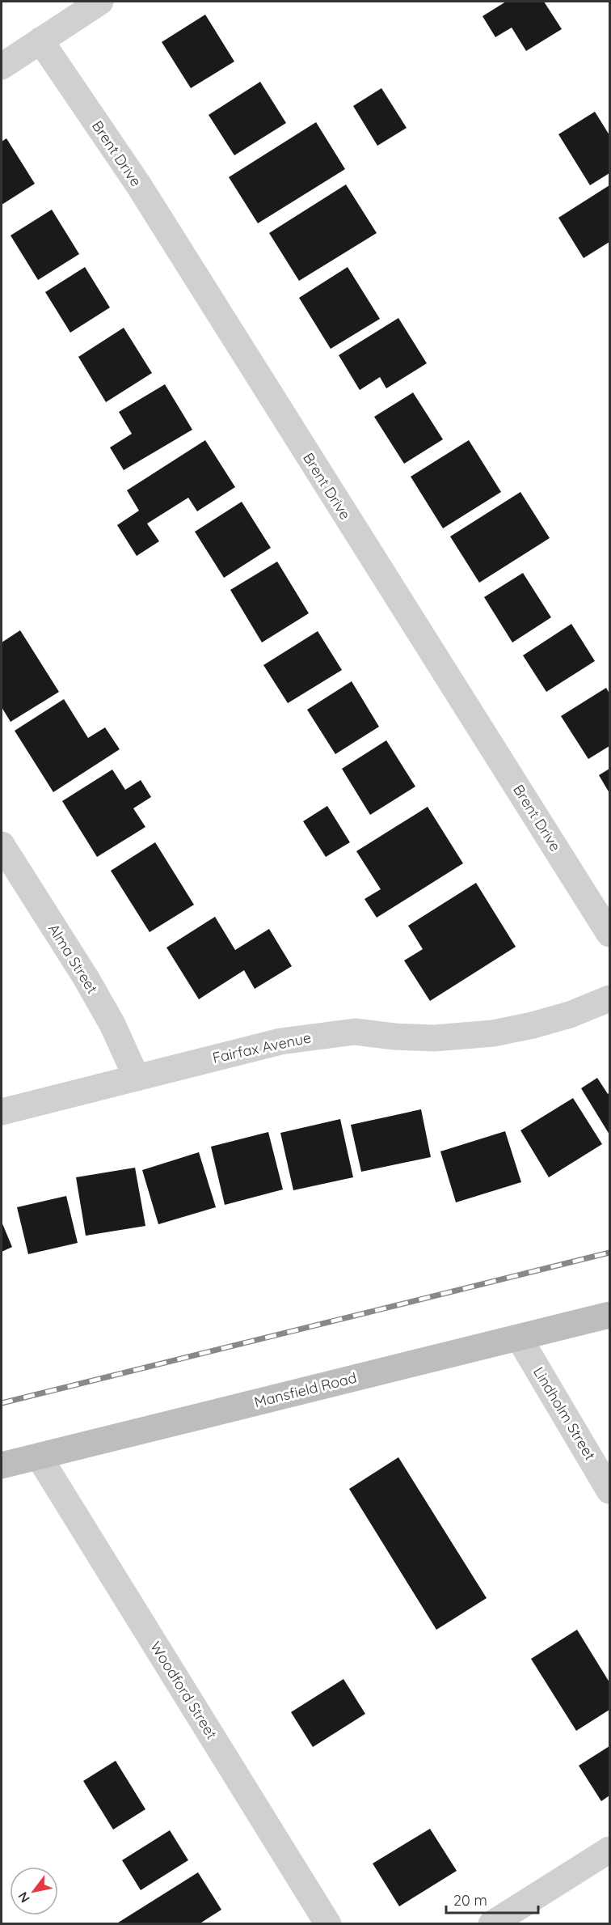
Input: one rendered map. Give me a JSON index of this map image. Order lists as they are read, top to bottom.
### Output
{
  "streets": {
    "main road": ["Mansfield Road"],
    "street": [
      "Brent Drive",
      "Alma Street",
      "Fairfax Avenue",
      "Lindholm Street",
      "Woodford Street"
    ]
  },
  "crossings": [
    ["Alma Street", "Fairfax Avenue"],
    ["Mansfield Road", "Lindholm Street"],
    ["Mansfield Road", "Woodford Street"]
  ],
  "scale_bar": "20 m",
  "north": "bottom left"
}
